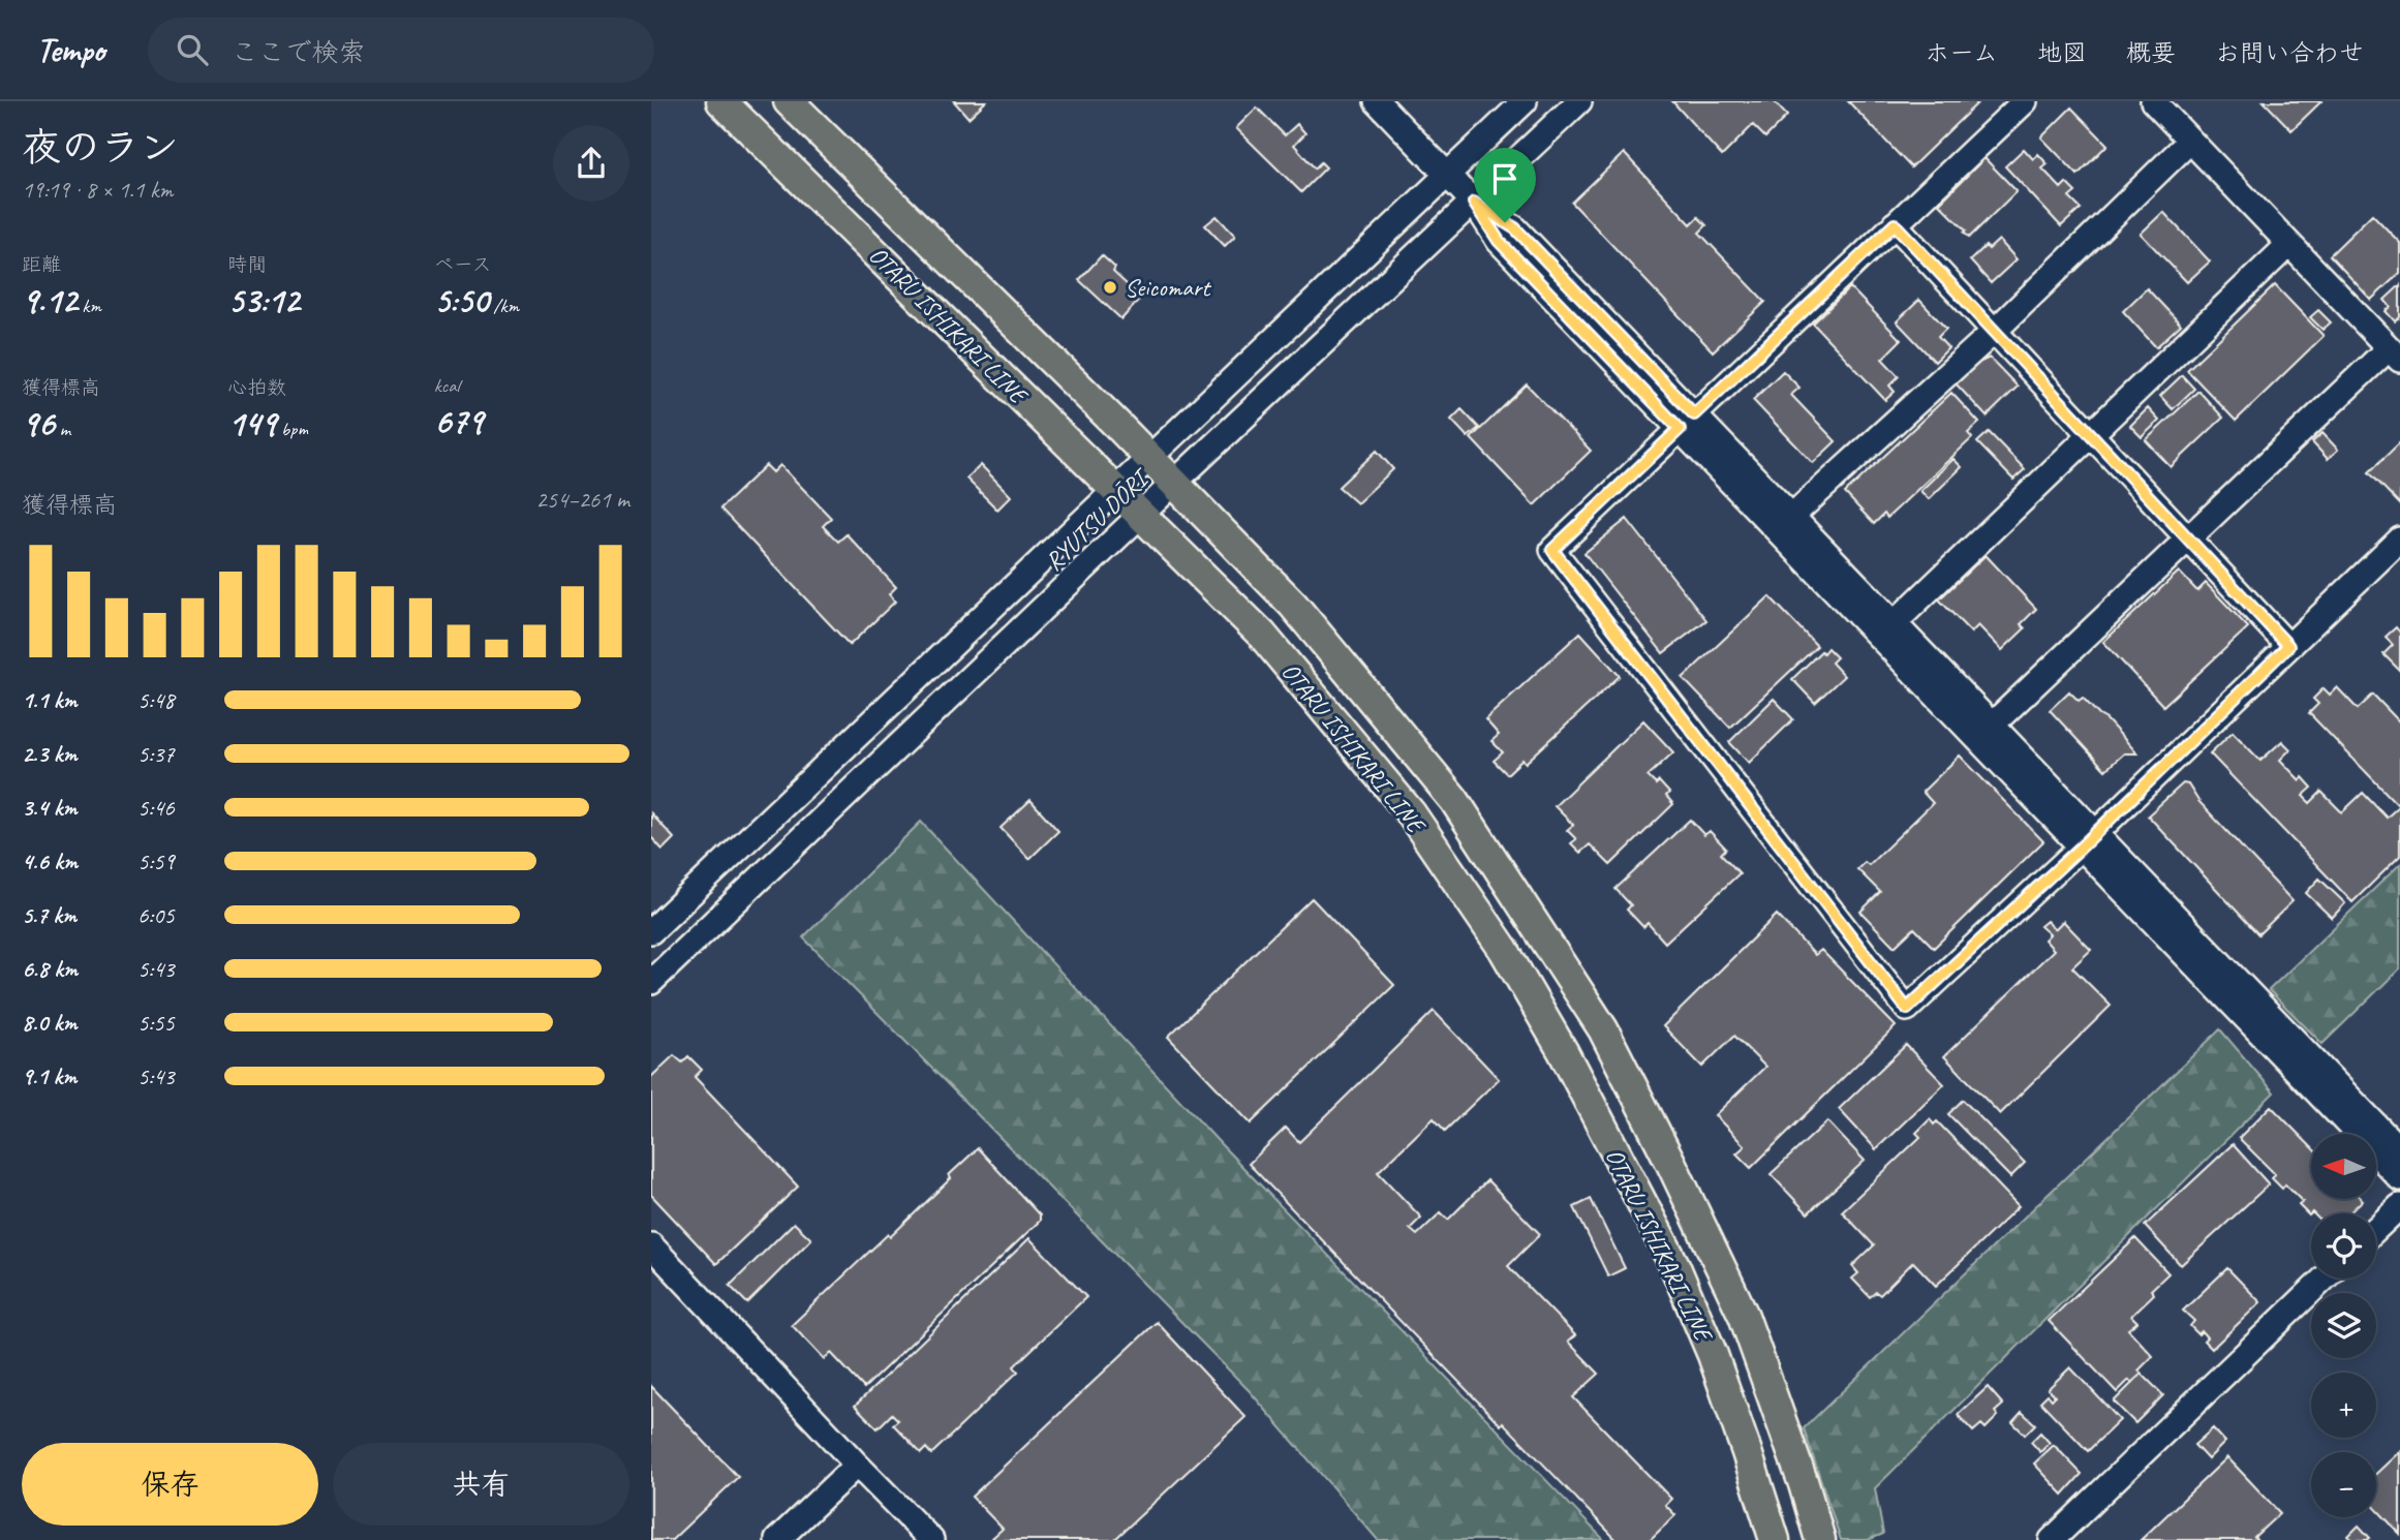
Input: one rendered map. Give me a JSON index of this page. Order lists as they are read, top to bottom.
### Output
{
  "streets": {
    "main road": ["OTARU ISHIKARI LINE"],
    "street": ["RYUTSU DŌRI"]
  },
  "crossings": [
    ["OTARU ISHIKARI LINE", "RYUTSU DŌRI"]
  ],
  "places": ["Seicomart"],
  "north": "left",
  "page": {
    "header": "Tempo",
    "search": "ここで検索",
    "nav": [
      "ホーム",
      "地図",
      "概要",
      "お問い合わせ"
    ],
    "heading": ["夜のラン", "19:19 · 8 × 1.1 km"],
    "stats": [
      ["距離", "9.12 km"],
      ["時間", "53:12"],
      ["ペース", "5:50 /km"],
      ["獲得標高", "96 m"],
      ["心拍数", "149 bpm"],
      ["kcal", "679"]
    ],
    "chart": ["獲得標高", "254–261 m"],
    "list": [
      {
        "name": "1.1 km",
        "note": "5:48"
      },
      {
        "name": "2.3 km",
        "note": "5:37"
      },
      {
        "name": "3.4 km",
        "note": "5:46"
      },
      {
        "name": "4.6 km",
        "note": "5:59"
      },
      {
        "name": "5.7 km",
        "note": "6:05"
      },
      {
        "name": "6.8 km",
        "note": "5:43"
      },
      {
        "name": "8.0 km",
        "note": "5:55"
      },
      {
        "name": "9.1 km",
        "note": "5:43"
      }
    ],
    "map_buttons": ["+", "−"],
    "buttons": ["保存", "共有"]
  }
}
